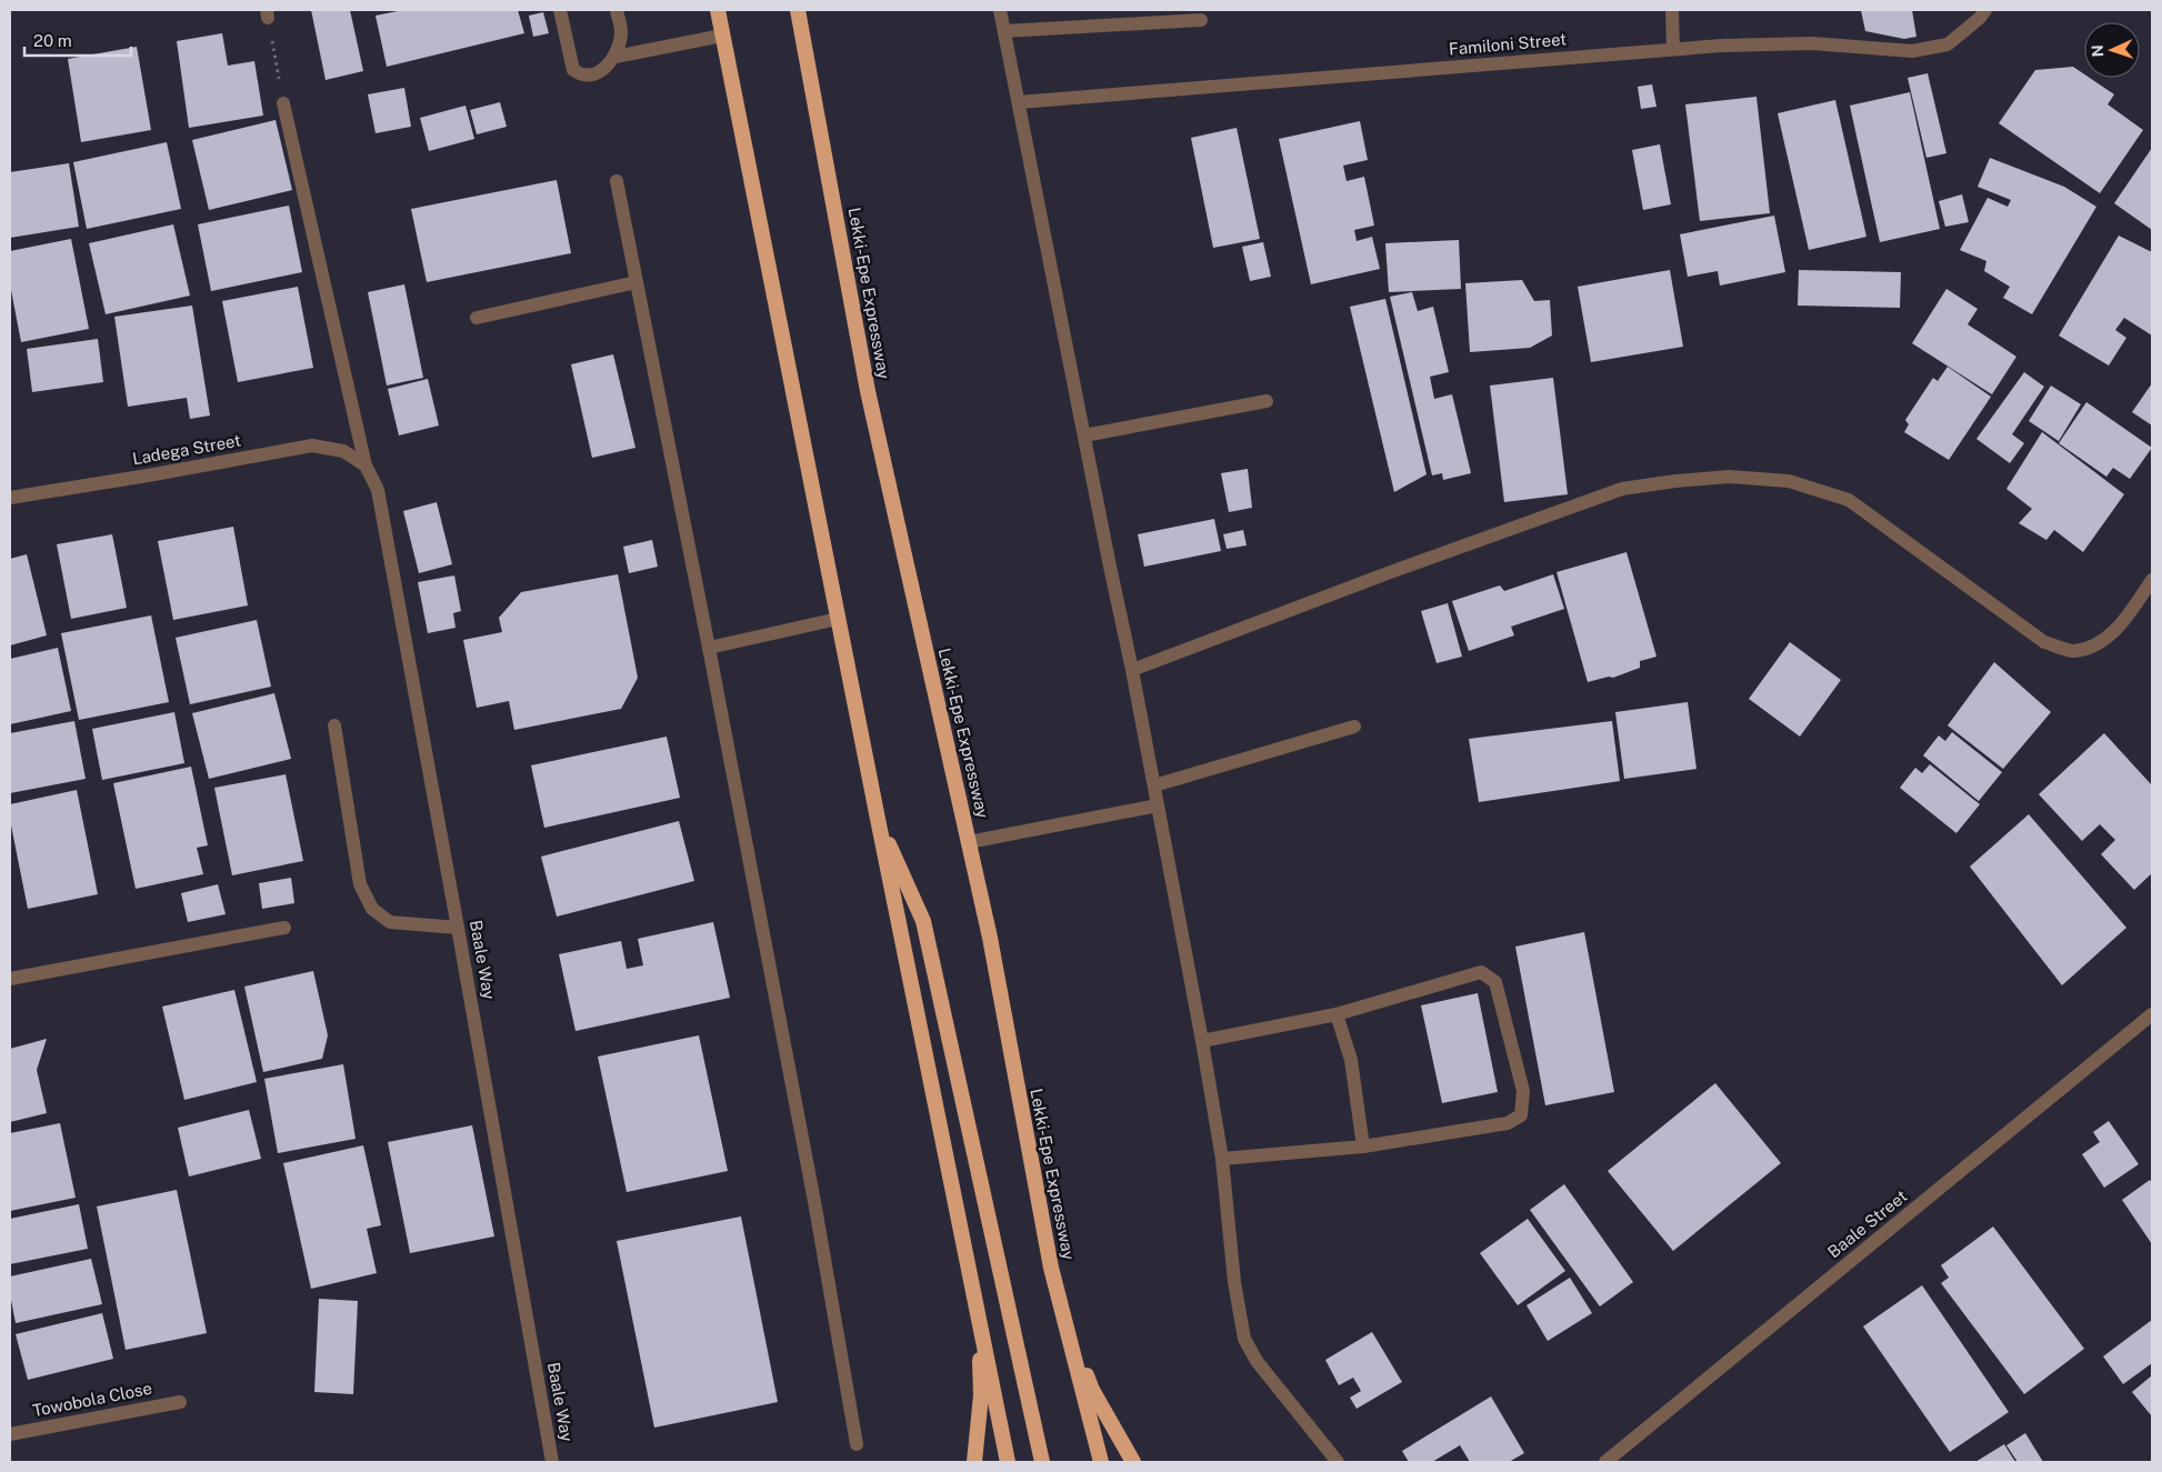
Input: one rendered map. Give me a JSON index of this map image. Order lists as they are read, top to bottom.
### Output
{
  "streets": {
    "highway": ["Lekki-Epe Expressway"],
    "street": [
      "Familoni Street",
      "Ladega Street",
      "Baale Way",
      "Baale Street",
      "Towobola Close"
    ]
  },
  "crossings": [
    ["Ladega Street", "Baale Way"]
  ],
  "scale_bar": "20 m",
  "north": "left"
}
